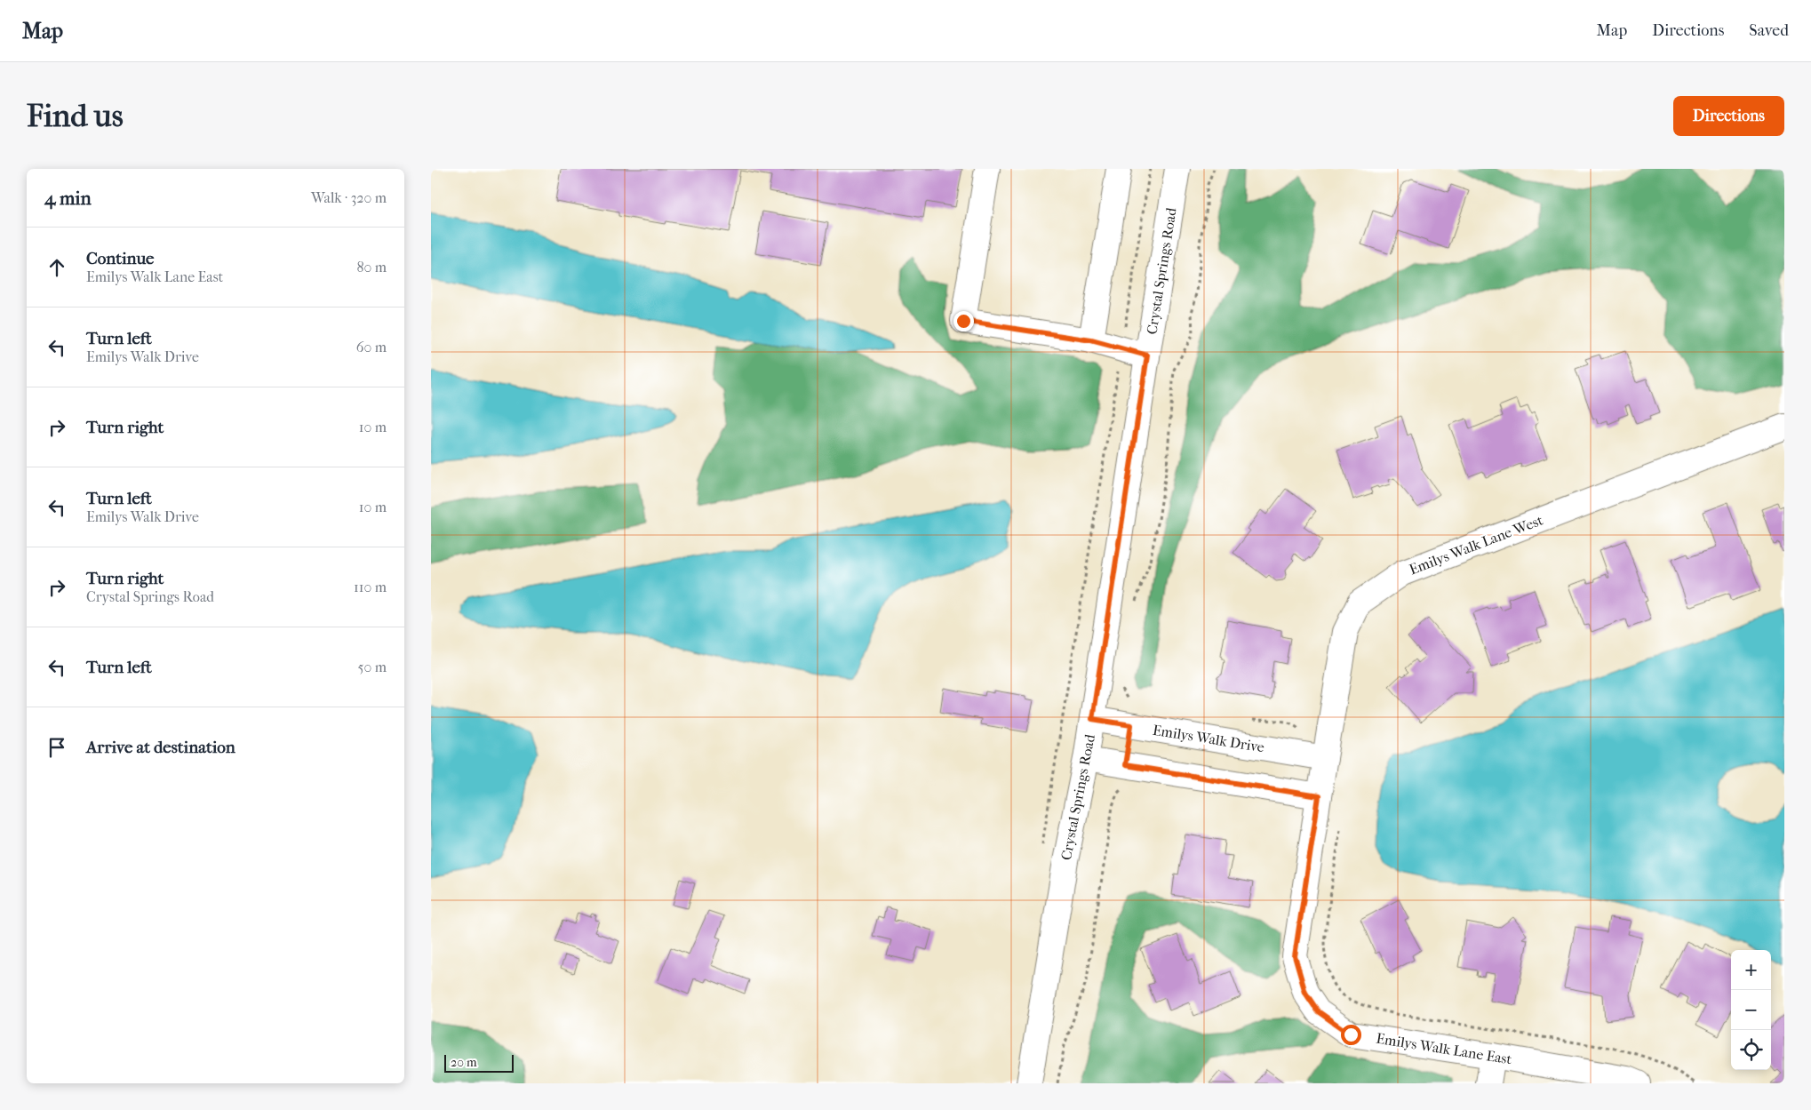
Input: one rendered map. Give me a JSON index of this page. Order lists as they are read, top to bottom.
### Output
{
  "streets": {
    "street": [
      "Crystal Springs Road",
      "Emilys Walk Lane West",
      "Emilys Walk Drive",
      "Emilys Walk Lane East"
    ]
  },
  "crossings": [
    ["Crystal Springs Road", "Emilys Walk Drive"],
    ["Emilys Walk Lane West", "Emilys Walk Drive"],
    ["Emilys Walk Lane West", "Emilys Walk Lane East"]
  ],
  "scale_bar": "20 m",
  "page": {
    "header": "Map",
    "nav": ["Map", "Directions", "Saved"],
    "buttons": "Directions",
    "title": "Find us",
    "heading": ["4 min", "Walk · 320 m"],
    "list": [
      ["Continue", "Emilys Walk Lane East", "80 m"],
      ["Turn left", "Emilys Walk Drive", "60 m"],
      ["Turn right", "10 m"],
      ["Turn left", "Emilys Walk Drive", "10 m"],
      ["Turn right", "Crystal Springs Road", "110 m"],
      ["Turn left", "50 m"],
      "Arrive at destination"
    ],
    "map_buttons": ["+", "−"],
    "scale": "20 m"
  }
}
